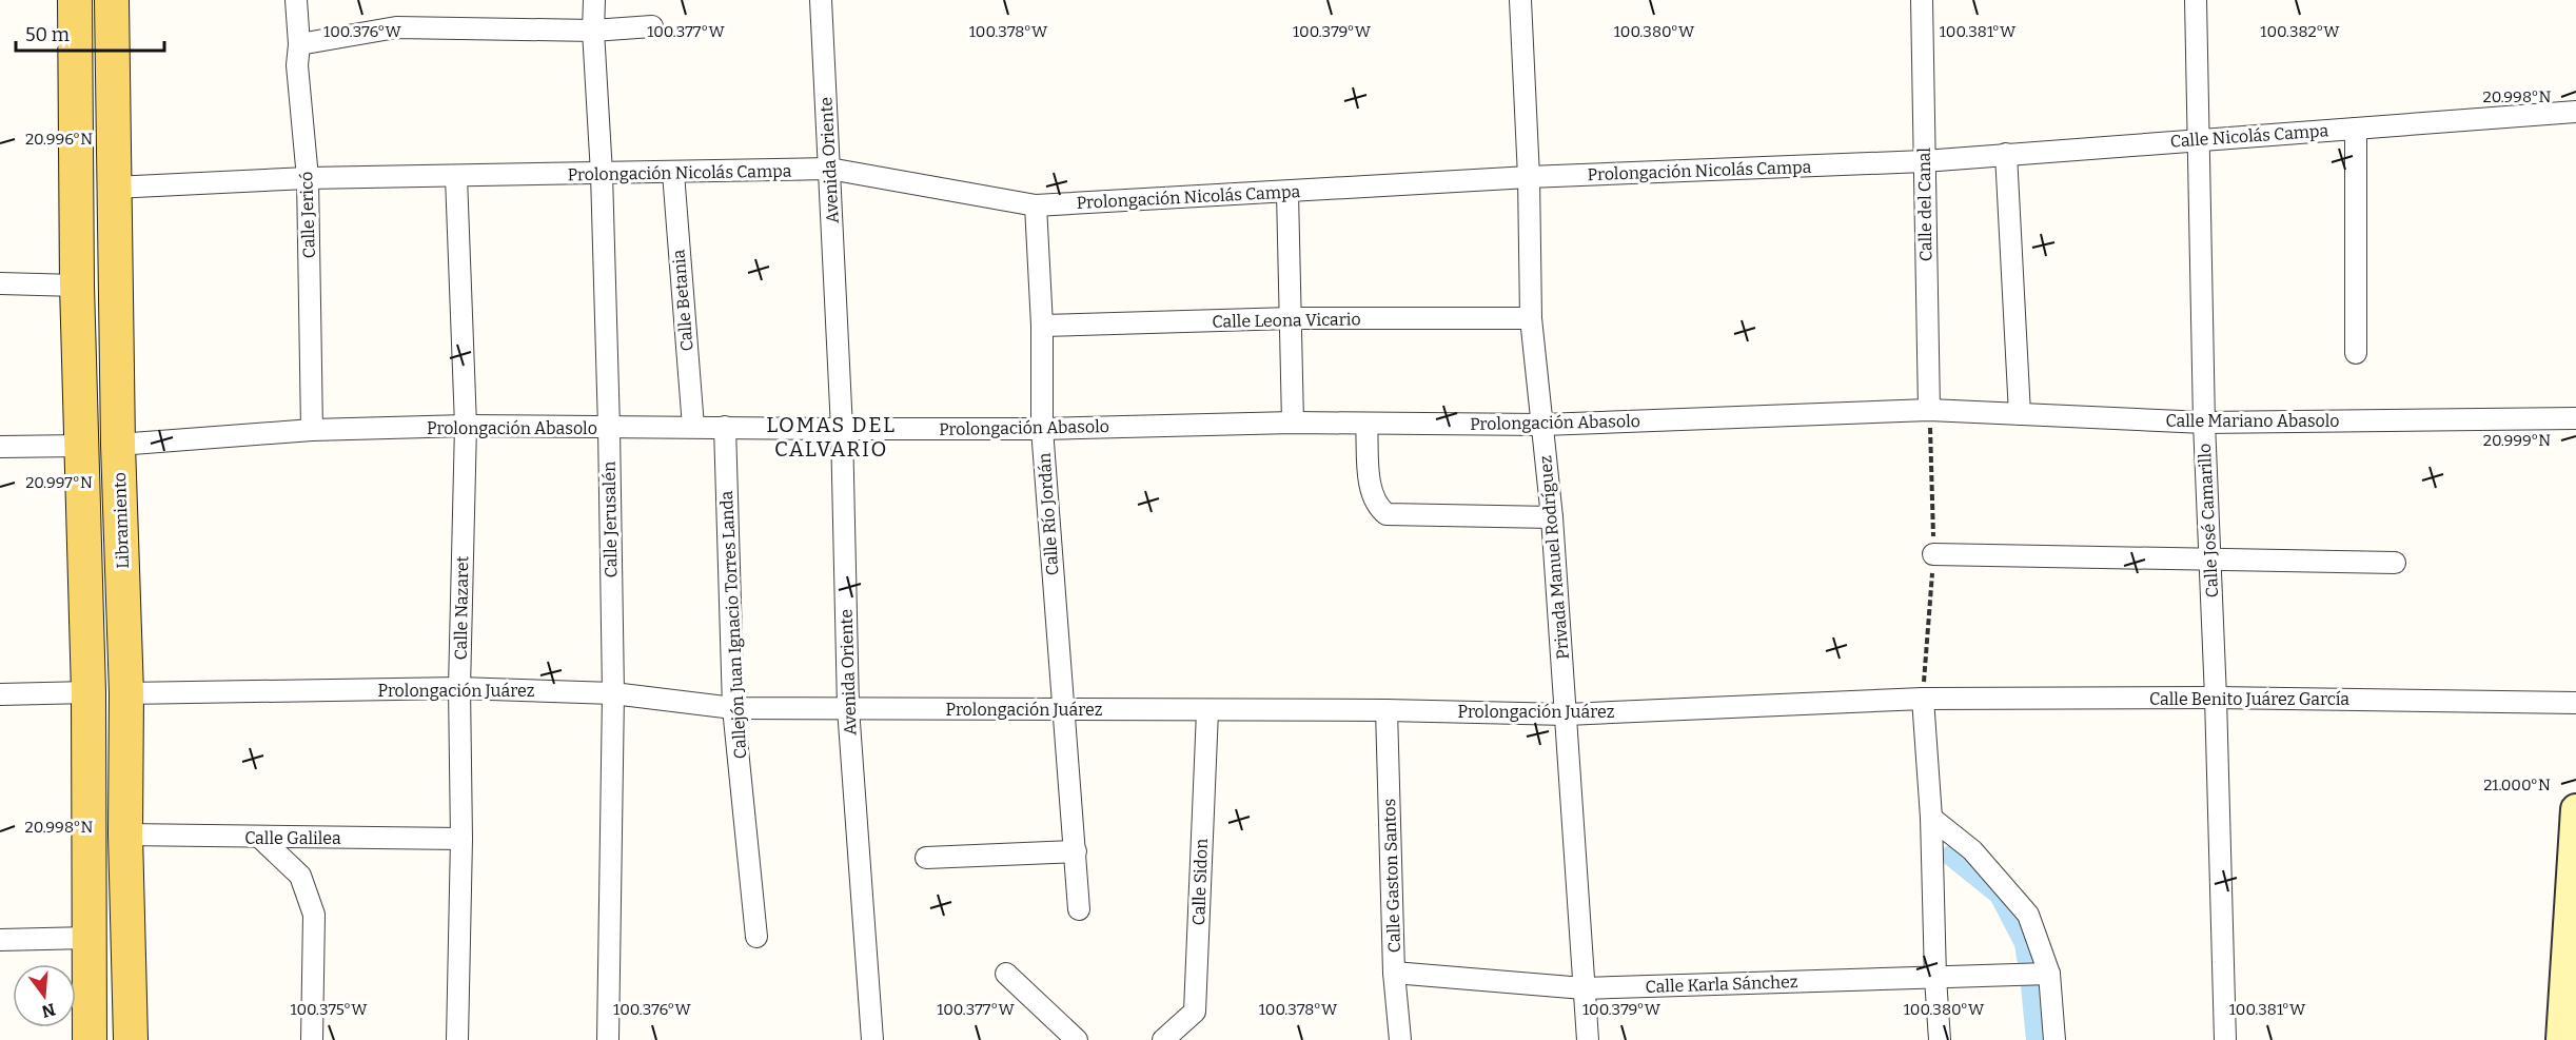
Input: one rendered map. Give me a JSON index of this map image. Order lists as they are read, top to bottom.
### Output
{
  "streets": {
    "main road": ["Libramiento"],
    "street": [
      "Calle Nicolás Campa",
      "Avenida Oriente",
      "Prolongación Nicolás Campa",
      "Calle del Canal",
      "Calle Jericó",
      "Calle Betania",
      "Calle Leona Vicario",
      "Calle Mariano Abasolo",
      "Prolongación Abasolo",
      "Calle Río Jordán",
      "Calle Jerusalén",
      "Calle José Camarillo",
      "Privada Manuel Rodríguez",
      "Calle Nazaret",
      "Callejón Juan Ignacio Torres Landa",
      "Prolongación Juárez",
      "Calle Benito Juárez García",
      "Calle Galilea",
      "Calle Gaston Santos",
      "Calle Sidon",
      "Calle Karla Sánchez"
    ]
  },
  "crossings": [
    ["Calle Nicolás Campa", "Prolongación Nicolás Campa"],
    ["Calle Nicolás Campa", "Calle del Canal"],
    ["Calle Nicolás Campa", "Calle José Camarillo"],
    ["Avenida Oriente", "Prolongación Nicolás Campa"],
    ["Avenida Oriente", "Prolongación Abasolo"],
    ["Avenida Oriente", "Prolongación Juárez"],
    ["Prolongación Nicolás Campa", "Calle del Canal"],
    ["Prolongación Nicolás Campa", "Calle Jericó"],
    ["Prolongación Nicolás Campa", "Calle Betania"],
    ["Prolongación Nicolás Campa", "Calle Río Jordán"],
    ["Prolongación Nicolás Campa", "Calle Jerusalén"],
    ["Prolongación Nicolás Campa", "Libramiento"],
    ["Prolongación Nicolás Campa", "Privada Manuel Rodríguez"],
    ["Prolongación Nicolás Campa", "Calle Nazaret"],
    ["Calle del Canal", "Calle Mariano Abasolo"],
    ["Calle del Canal", "Prolongación Abasolo"],
    ["Calle Jericó", "Prolongación Abasolo"],
    ["Calle Betania", "Prolongación Abasolo"],
    ["Calle Leona Vicario", "Calle Río Jordán"],
    ["Calle Leona Vicario", "Privada Manuel Rodríguez"],
    ["Calle Mariano Abasolo", "Prolongación Abasolo"],
    ["Calle Mariano Abasolo", "Calle José Camarillo"],
    ["Prolongación Abasolo", "Calle Río Jordán"],
    ["Prolongación Abasolo", "Calle Jerusalén"],
    ["Prolongación Abasolo", "Libramiento"],
    ["Prolongación Abasolo", "Privada Manuel Rodríguez"],
    ["Prolongación Abasolo", "Calle Nazaret"],
    ["Prolongación Abasolo", "Callejón Juan Ignacio Torres Landa"],
    ["Calle Río Jordán", "Prolongación Juárez"],
    ["Calle Jerusalén", "Prolongación Juárez"],
    ["Libramiento", "Prolongación Juárez"],
    ["Libramiento", "Calle Galilea"],
    ["Calle José Camarillo", "Calle Benito Juárez García"],
    ["Privada Manuel Rodríguez", "Prolongación Juárez"],
    ["Privada Manuel Rodríguez", "Calle Karla Sánchez"],
    ["Calle Nazaret", "Prolongación Juárez"],
    ["Calle Nazaret", "Calle Galilea"],
    ["Callejón Juan Ignacio Torres Landa", "Prolongación Juárez"],
    ["Prolongación Juárez", "Calle Benito Juárez García"],
    ["Prolongación Juárez", "Calle Gaston Santos"],
    ["Prolongación Juárez", "Calle Sidon"],
    ["Calle Gaston Santos", "Calle Karla Sánchez"]
  ],
  "districts": ["LOMAS DEL CALVARIO"],
  "scale_bar": "50 m",
  "north": "bottom",
  "coordinates": [
    "100.376°W",
    "100.377°W",
    "100.378°W",
    "100.379°W",
    "100.380°W",
    "100.381°W",
    "100.382°W",
    "20.998°N",
    "20.996°N",
    "20.999°N",
    "20.997°N",
    "21.000°N",
    "100.375°W"
  ]
}
